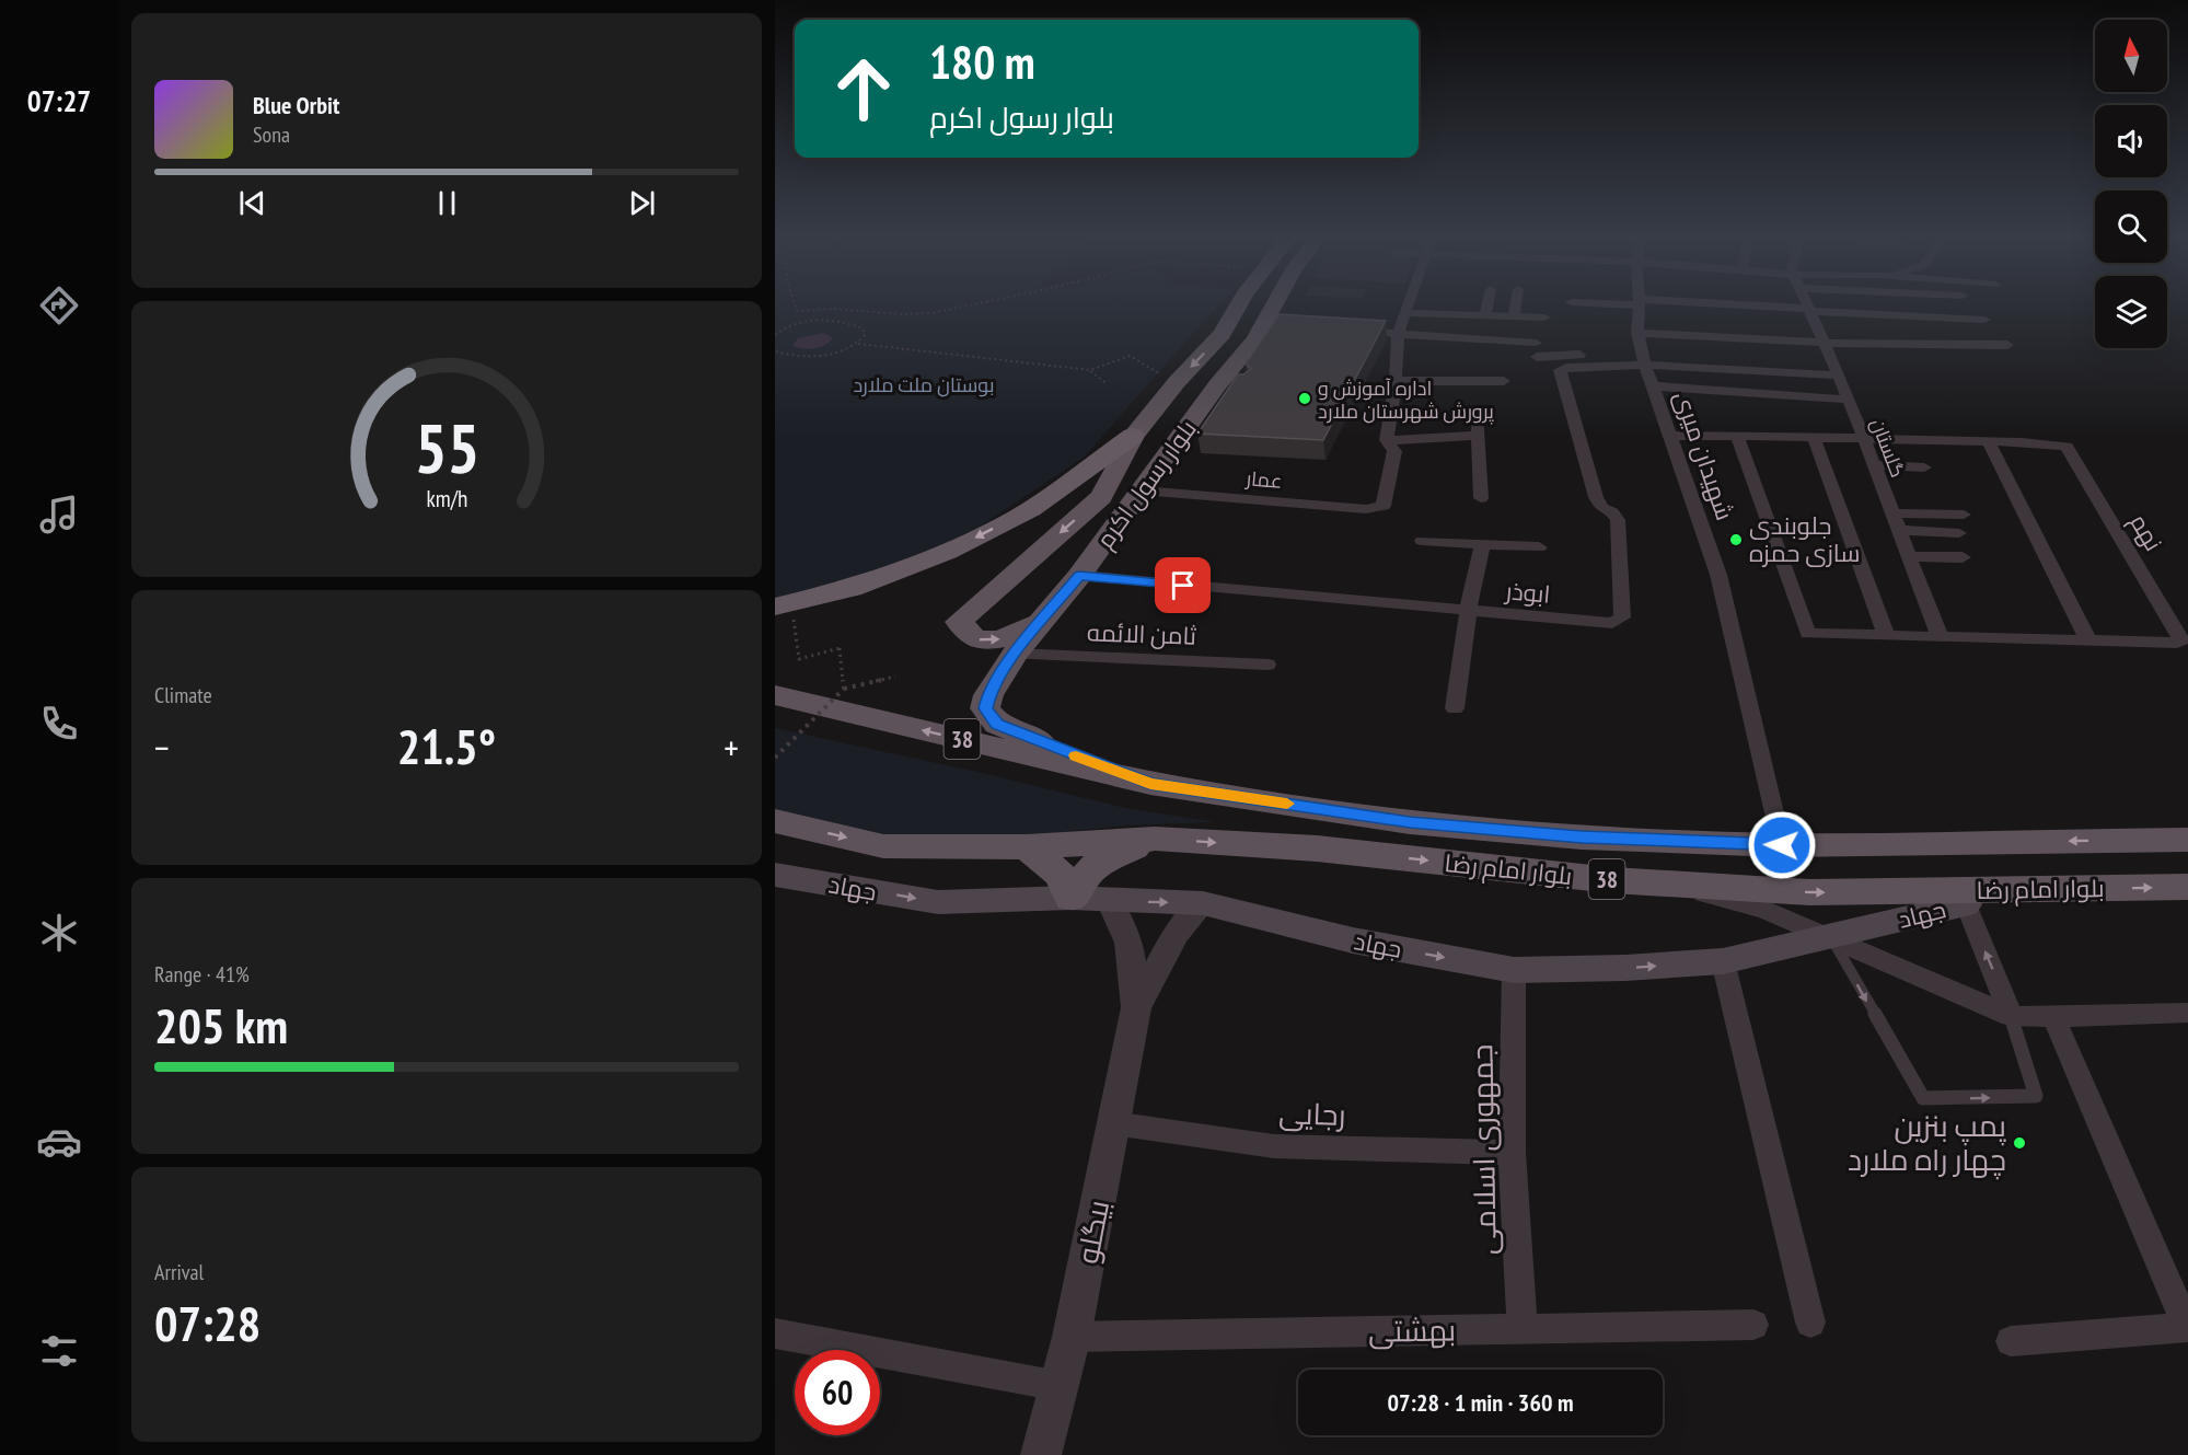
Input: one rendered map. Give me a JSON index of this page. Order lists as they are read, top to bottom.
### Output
{
  "streets": {
    "main road": [
      "بلوار رسول اکرم",
      "38",
      "بلوار امام رضا",
      "جهاد"
    ],
    "street": [
      "گلستان",
      "شهیدان میری",
      "عمار",
      "نهم",
      "ابوذر",
      "ثامن الائمه",
      "رجایی",
      "جمهوری اسلامی",
      "بیگلو",
      "بهشتی"
    ]
  },
  "crossings": [
    ["شهیدان میری", "بلوار امام رضا"],
    ["عمار", "بلوار رسول اکرم"],
    ["بلوار رسول اکرم", "ابوذر"],
    ["بلوار رسول اکرم", "ثامن الائمه"],
    ["بلوار رسول اکرم", "38"],
    ["بلوار رسول اکرم", "بلوار امام رضا"],
    ["38", "بلوار امام رضا"],
    ["بلوار امام رضا", "جهاد"],
    ["جهاد", "جمهوری اسلامی"],
    ["رجایی", "جمهوری اسلامی"],
    ["رجایی", "بیگلو"],
    ["جمهوری اسلامی", "بهشتی"],
    ["بیگلو", "بهشتی"]
  ],
  "parks": ["بوستان ملت ملارد"],
  "places": ["اداره آموزش و پرورش شهرستان ملارد", "جلوبندی سازی حمزه", "پمپ بنزین چهار راه ملارد"],
  "north": "top",
  "page": {
    "tabs": "07:27",
    "turn": ["180 m", "بلوار رسول اکرم"],
    "song": ["Blue Orbit", "Sona"],
    "tile": [
      "Climate",
      ["Range · 41%", "205 km"],
      ["Arrival", "07:28"]
    ],
    "heat": ["−", "21.5°", "+"],
    "limit": "60",
    "trip": "07:28 · 1 min · 360 m",
    "gauge": ["55", "km/h"]
  }
}
